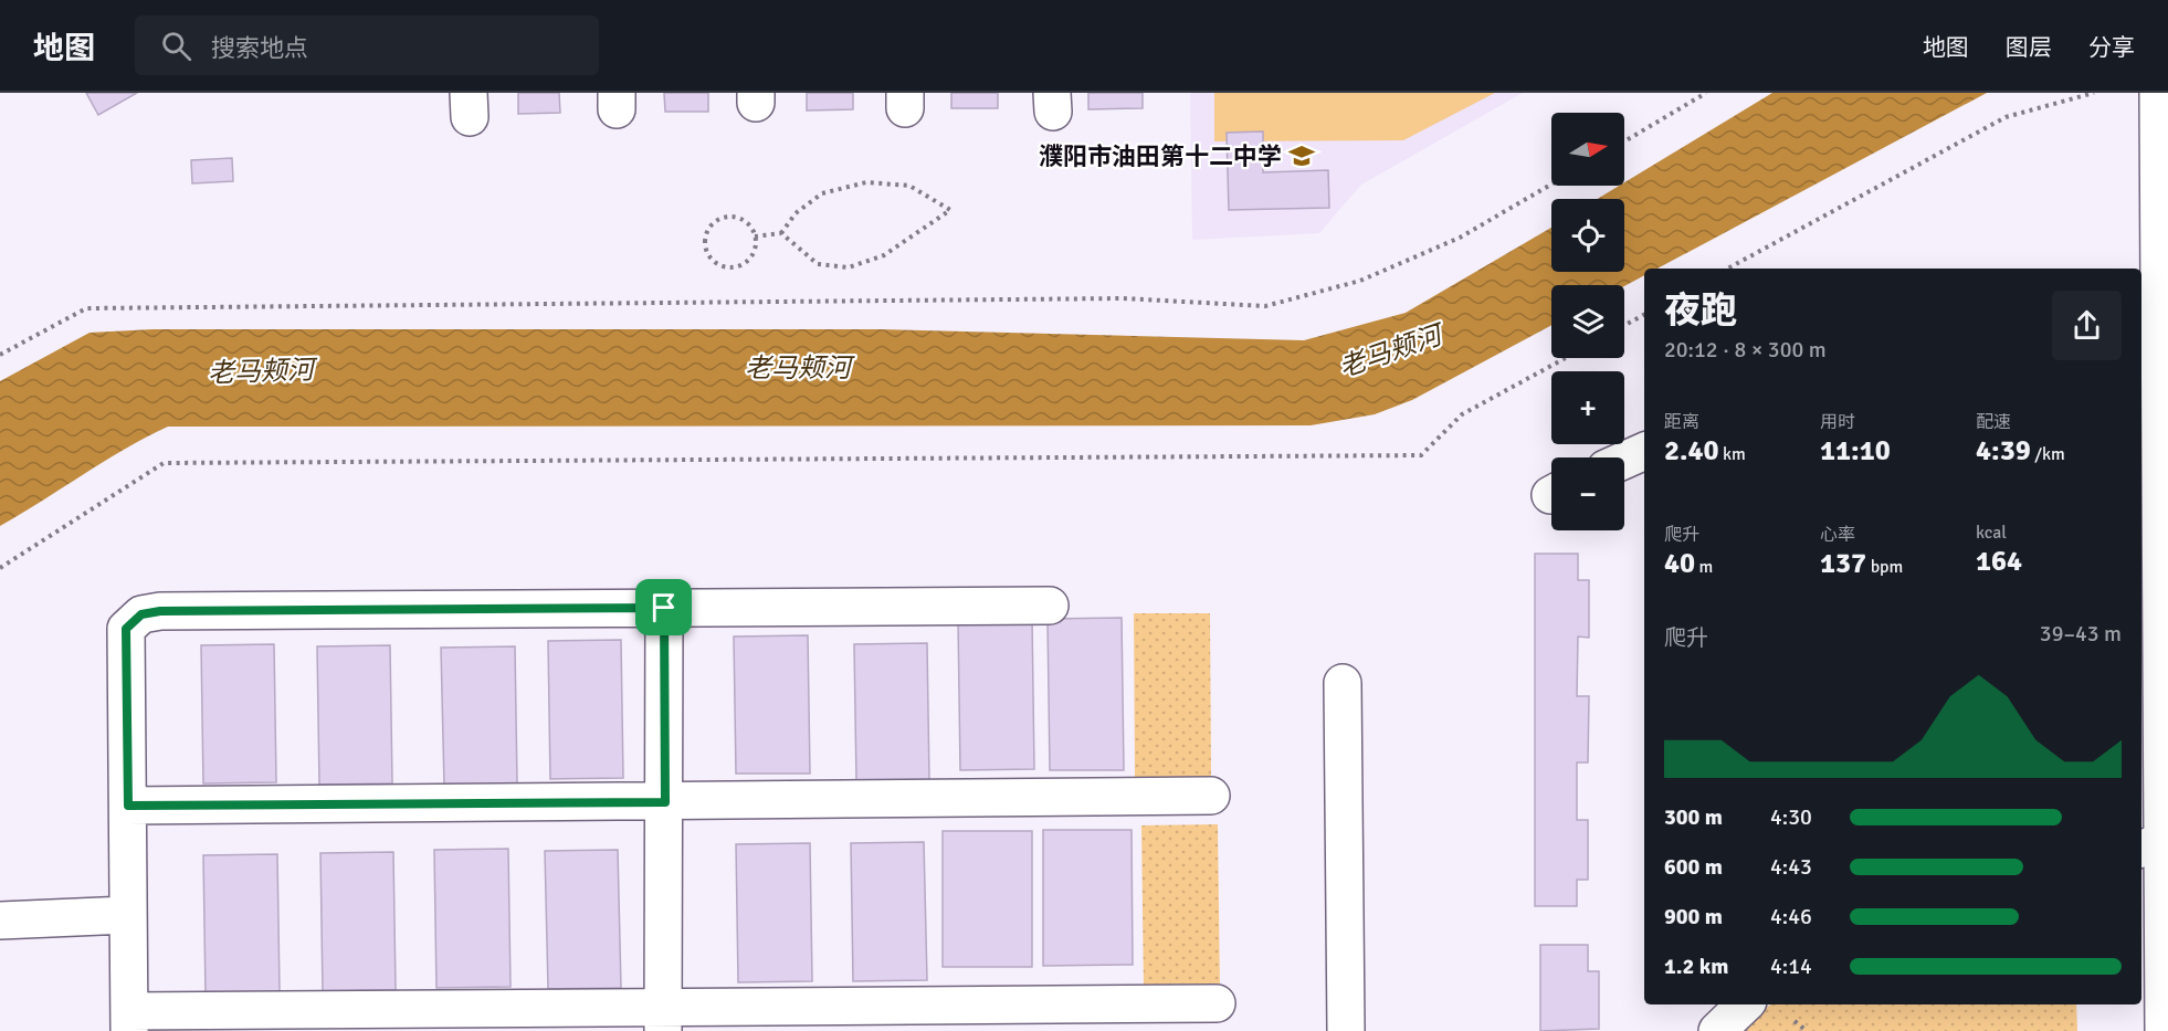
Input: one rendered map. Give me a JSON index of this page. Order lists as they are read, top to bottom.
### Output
{
  "water": ["老马颊河"],
  "places": {
    "school or university": ["濮阳市油田第十二中学"]
  },
  "north": "right",
  "page": {
    "header": "地图",
    "search": "搜索地点",
    "nav": ["地图", "图层", "分享"],
    "map_buttons": ["+", "−"],
    "heading": ["夜跑", "20:12 · 8 × 300 m"],
    "stats": [
      ["距离", "2.40 km"],
      ["用时", "11:10"],
      ["配速", "4:39 /km"],
      ["爬升", "40 m"],
      ["心率", "137 bpm"],
      ["kcal", "164"]
    ],
    "chart": ["爬升", "39–43 m"],
    "list": [
      {
        "name": "300 m",
        "note": "4:30"
      },
      {
        "name": "600 m",
        "note": "4:43"
      },
      {
        "name": "900 m",
        "note": "4:46"
      },
      {
        "name": "1.2 km",
        "note": "4:14"
      }
    ]
  }
}
